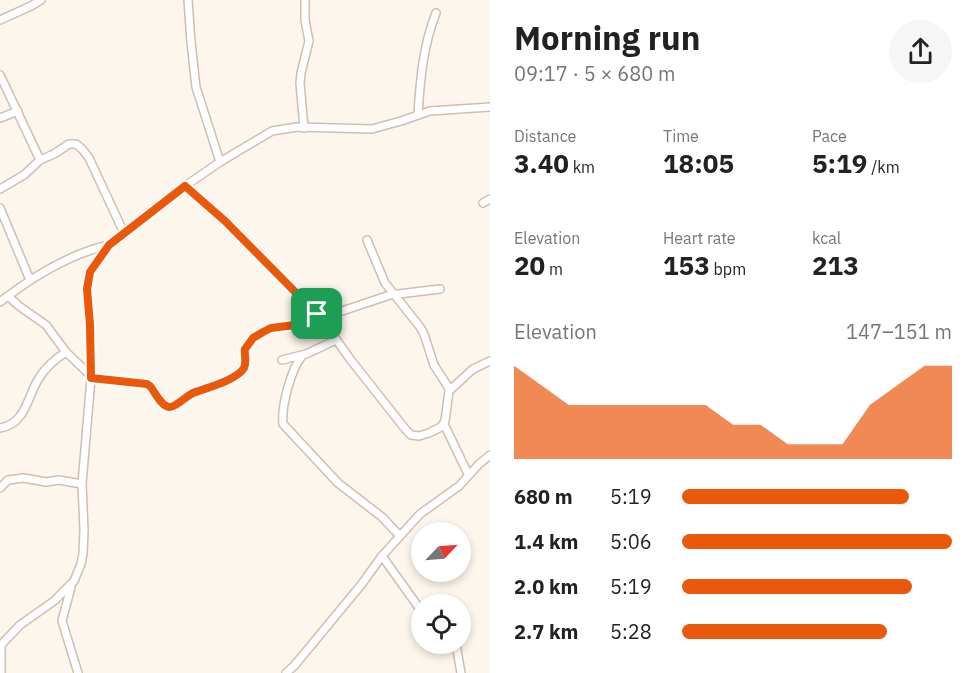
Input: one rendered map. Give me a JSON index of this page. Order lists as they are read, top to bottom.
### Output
{
  "north": "top right",
  "page": {
    "heading": ["Morning run", "09:17 · 5 × 680 m"],
    "stats": [
      ["Distance", "3.40 km"],
      ["Time", "18:05"],
      ["Pace", "5:19 /km"],
      ["Elevation", "20 m"],
      ["Heart rate", "153 bpm"],
      ["kcal", "213"]
    ],
    "chart": ["Elevation", "147–151 m"],
    "list": [
      {
        "name": "680 m",
        "note": "5:19"
      },
      {
        "name": "1.4 km",
        "note": "5:06"
      },
      {
        "name": "2.0 km",
        "note": "5:19"
      },
      {
        "name": "2.7 km",
        "note": "5:28"
      }
    ]
  }
}
